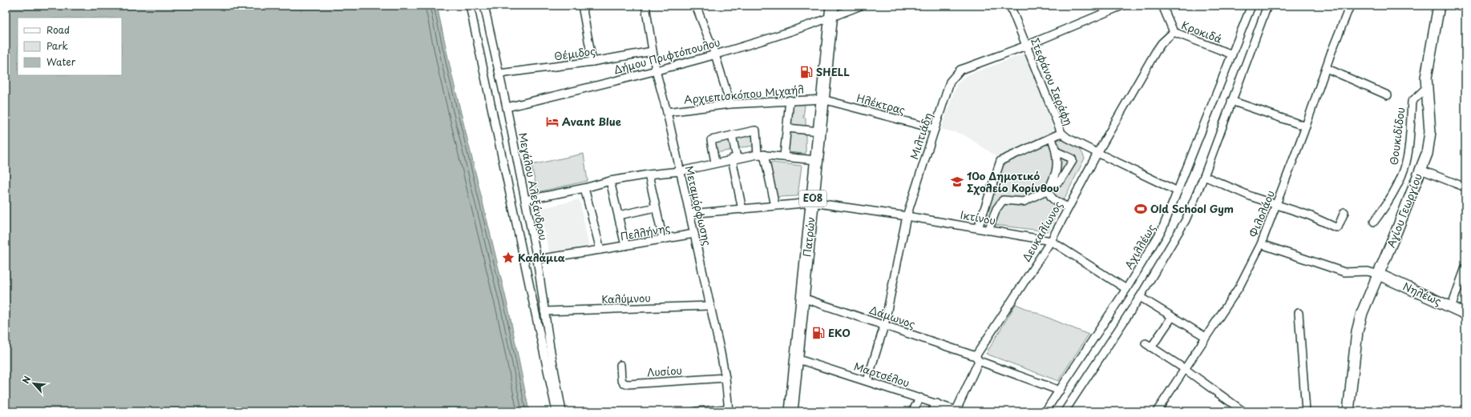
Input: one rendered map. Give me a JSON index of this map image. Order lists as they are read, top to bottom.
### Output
{
  "streets": {
    "main road": ["ΕΟ8", "Πατρών"],
    "street": [
      "Κροκιδά",
      "Θέμιδος",
      "Δήμου Πριφτόπουλου",
      "Στεφάνου Σαράφη",
      "Αρχιεπισκόπου Μιχαήλ",
      "Ηλέκτρας",
      "Μιλτιάδη",
      "Θουκιδίδου",
      "Μεγάλου Αλεξάνδρου",
      "Μεταμόρφωσης",
      "Αγίου Γεωργίου",
      "Φιλολάου",
      "Ικτίνου",
      "Δευκαλίωνος",
      "Πελλήνης",
      "Αχιλλέως",
      "Νηλέως",
      "Καλύμνου",
      "Δάμωνος",
      "Λυσίου",
      "Μαρτσέλου"
    ]
  },
  "crossings": [
    ["Κροκιδά", "Δευκαλίωνος"],
    ["Κροκιδά", "Αχιλλέως"],
    ["Θέμιδος", "Μεγάλου Αλεξάνδρου"],
    ["Θέμιδος", "Μεταμόρφωσης"],
    ["Δήμου Πριφτόπουλου", "Μεγάλου Αλεξάνδρου"],
    ["Δήμου Πριφτόπουλου", "Μεταμόρφωσης"],
    ["Δήμου Πριφτόπουλου", "Πατρών"],
    ["Στεφάνου Σαράφη", "Μιλτιάδη"],
    ["Στεφάνου Σαράφη", "Δευκαλίωνος"],
    ["Στεφάνου Σαράφη", "Αχιλλέως"],
    ["Αρχιεπισκόπου Μιχαήλ", "Ηλέκτρας"],
    ["Αρχιεπισκόπου Μιχαήλ", "Μεταμόρφωσης"],
    ["Αρχιεπισκόπου Μιχαήλ", "Πατρών"],
    ["Ηλέκτρας", "Μιλτιάδη"],
    ["Ηλέκτρας", "Πατρών"],
    ["Μιλτιάδη", "Ικτίνου"],
    ["Μιλτιάδη", "Δάμωνος"],
    ["Μιλτιάδη", "Μαρτσέλου"],
    ["Θουκιδίδου", "Αγίου Γεωργίου"],
    ["Μεγάλου Αλεξάνδρου", "Πελλήνης"],
    ["Μεγάλου Αλεξάνδρου", "Καλύμνου"],
    ["Μεταμόρφωσης", "Ικτίνου"],
    ["Μεταμόρφωσης", "Πελλήνης"],
    ["Μεταμόρφωσης", "Καλύμνου"],
    ["Μεταμόρφωσης", "Λυσίου"],
    ["Αγίου Γεωργίου", "Νηλέως"],
    ["Ικτίνου", "Δευκαλίωνος"],
    ["Ικτίνου", "Πατρών"],
    ["Ικτίνου", "Αχιλλέως"],
    ["Δευκαλίωνος", "Δάμωνος"],
    ["Δευκαλίωνος", "Μαρτσέλου"],
    ["Πατρών", "Δάμωνος"],
    ["Πατρών", "Μαρτσέλου"],
    ["Αχιλλέως", "Δάμωνος"]
  ],
  "places": {
    "fuel station": ["SHELL", "EKO"],
    "hotel": ["Avant Blue"],
    "school or university": ["10ο Δημοτικό Σχολείο Κορίνθου"],
    "sports": ["Old School Gym"],
    "place": ["Καλάμια"]
  },
  "legend": ["Road", "Park", "Water"],
  "north": "top left"
}
